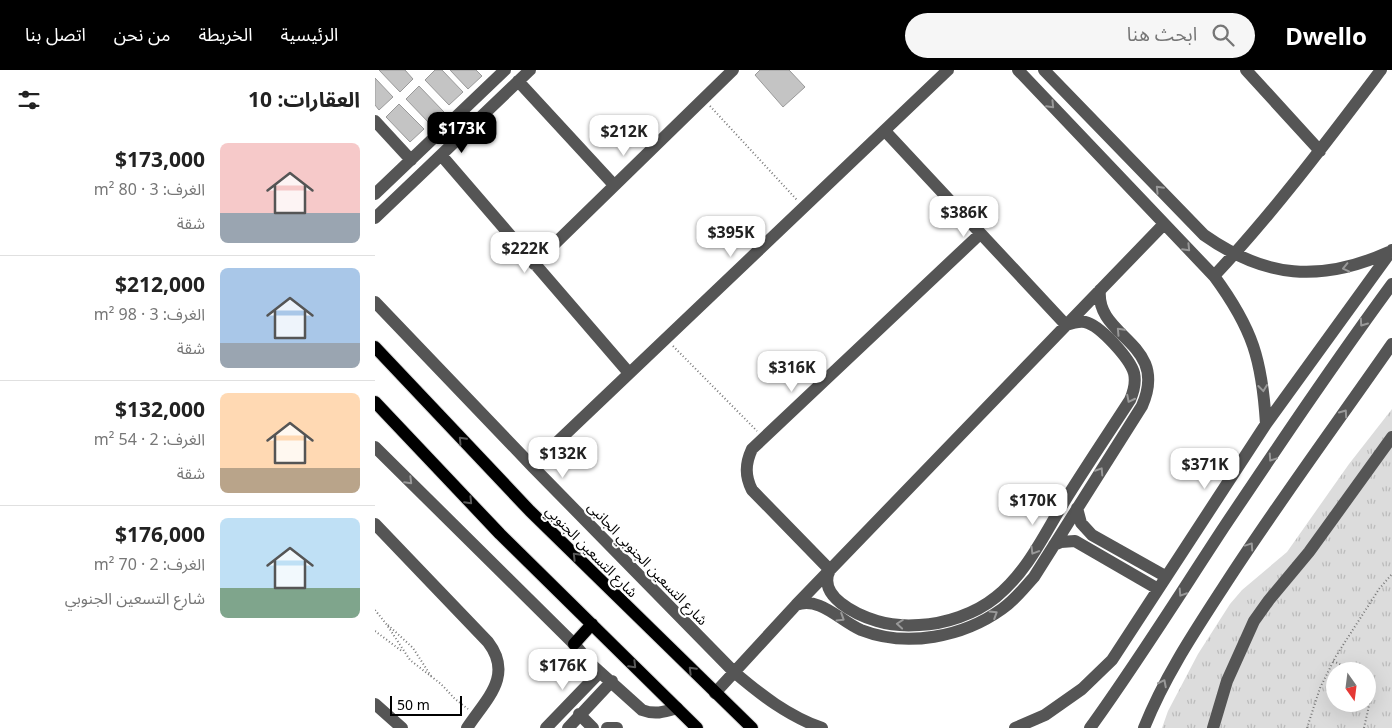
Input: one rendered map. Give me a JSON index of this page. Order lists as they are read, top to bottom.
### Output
{
  "streets": {
    "main road": ["شارع التسعين الجنوبي"],
    "street": ["شارع التسعين الجنوبي الجانبى"]
  },
  "scale_bar": "50 m",
  "north": "bottom",
  "page": {
    "header": "Dwello",
    "search": "ابحث هنا",
    "nav": [
      "الرئيسية",
      "الخريطة",
      "من نحن",
      "اتصل بنا"
    ],
    "heading": "العقارات: 10",
    "price": [
      "$173K",
      "$212K",
      "$386K",
      "$395K",
      "$222K",
      "$316K",
      "$132K",
      "$371K",
      "$170K",
      "$176K"
    ],
    "list": [
      {
        "name": "$173,000",
        "note": "الغرف: 3 · 80 m² · شقة"
      },
      {
        "name": "$212,000",
        "note": "الغرف: 3 · 98 m² · شقة"
      },
      {
        "name": "$132,000",
        "note": "الغرف: 2 · 54 m² · شقة"
      },
      {
        "name": "$176,000",
        "note": "الغرف: 2 · 70 m² · شارع التسعين الجنوبي"
      }
    ],
    "scale": "50 m"
  }
}
